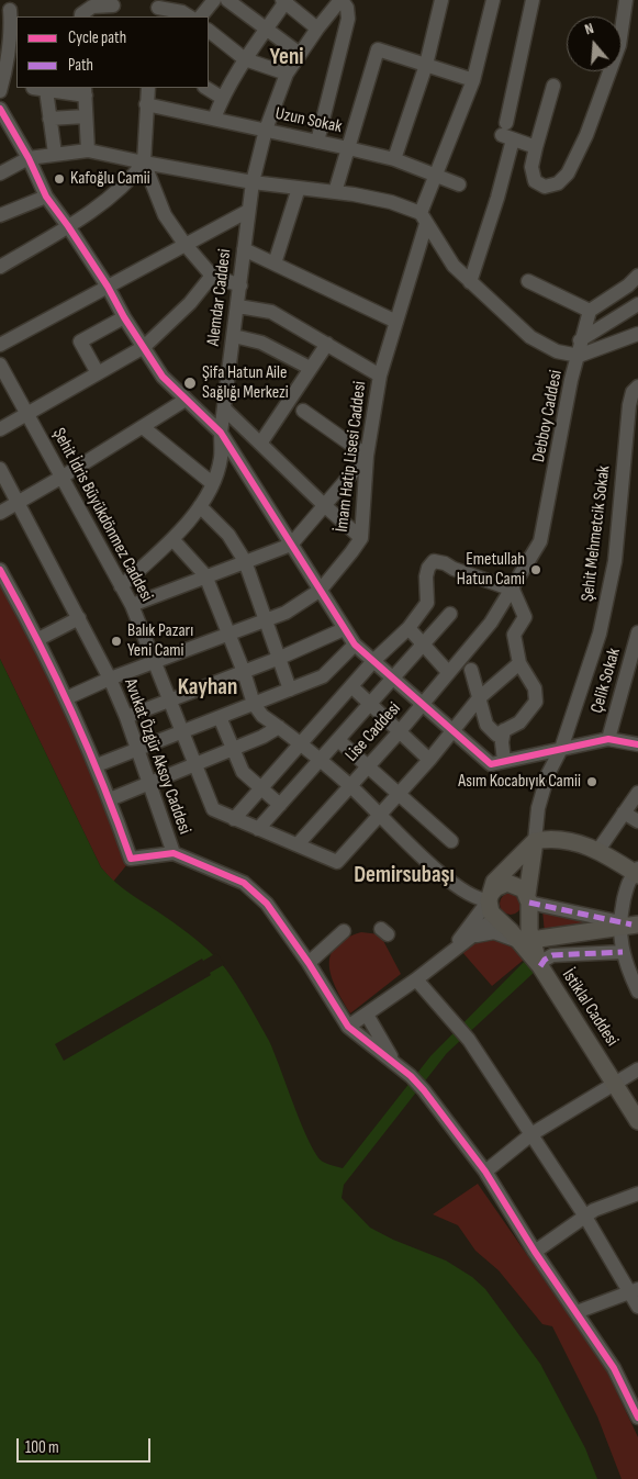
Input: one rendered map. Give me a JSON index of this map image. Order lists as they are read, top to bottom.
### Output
{
  "streets": {
    "main road": ["İstiklal Caddesi"],
    "street": [
      "Uzun Sokak",
      "Alemdar Caddesi",
      "Debboy Caddesi",
      "İmam Hatip Lisesi Caddesi",
      "Şehit İdris Büyükdönmez Caddesi",
      "Şehit Mehmetcik Sokak",
      "Çelik Sokak",
      "Lise Caddesi",
      "Avukat Özgür Aksoy Caddesi"
    ]
  },
  "crossings": [
    ["Uzun Sokak", "Alemdar Caddesi"],
    ["Uzun Sokak", "İmam Hatip Lisesi Caddesi"],
    ["Alemdar Caddesi", "Şehit İdris Büyükdönmez Caddesi"],
    ["Debboy Caddesi", "Lise Caddesi"],
    ["İmam Hatip Lisesi Caddesi", "Şehit İdris Büyükdönmez Caddesi"],
    ["İmam Hatip Lisesi Caddesi", "Avukat Özgür Aksoy Caddesi"]
  ],
  "districts": ["Yeni", "Kayhan", "Demirsubaşı"],
  "places": [
    "Kafoğlu Camii",
    "Şifa Hatun Aile Sağlığı Merkezi",
    "Emetullah Hatun Cami",
    "Balık Pazarı Yeni Cami",
    "Asım Kocabıyık Camii"
  ],
  "legend": ["Cycle path", "Path"],
  "scale_bar": "100 m",
  "north": "top"
}
